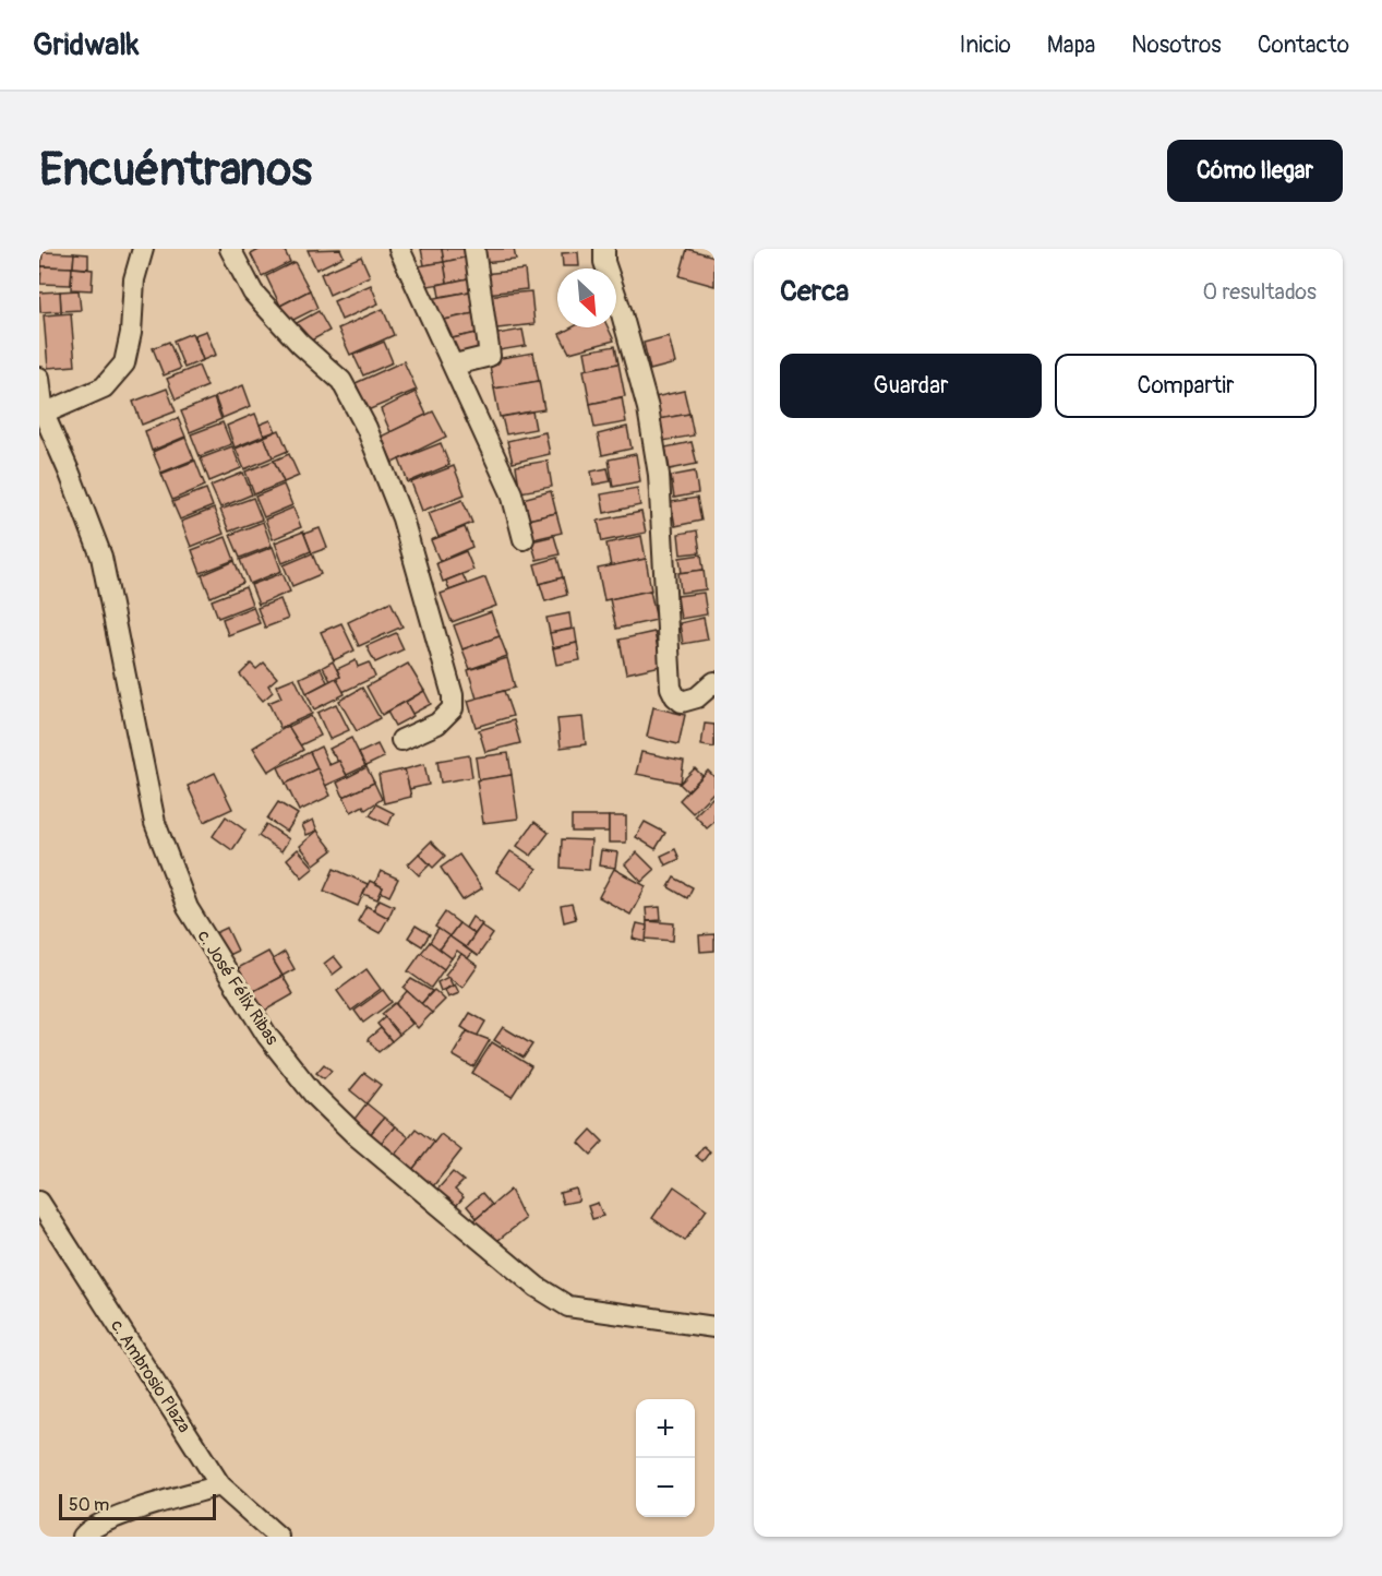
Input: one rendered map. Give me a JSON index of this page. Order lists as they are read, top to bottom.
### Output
{
  "streets": {
    "street": ["c. José Félix Ribas", "c. Ambrosio Plaza"]
  },
  "scale_bar": "50 m",
  "north": "bottom right",
  "page": {
    "header": "Gridwalk",
    "nav": [
      "Inicio",
      "Mapa",
      "Nosotros",
      "Contacto"
    ],
    "buttons": [
      "Cómo llegar",
      ["Guardar", "Compartir"]
    ],
    "title": "Encuéntranos",
    "heading": ["Cerca", "0 resultados"],
    "map_buttons": ["+", "−"],
    "scale": "50 m"
  }
}
